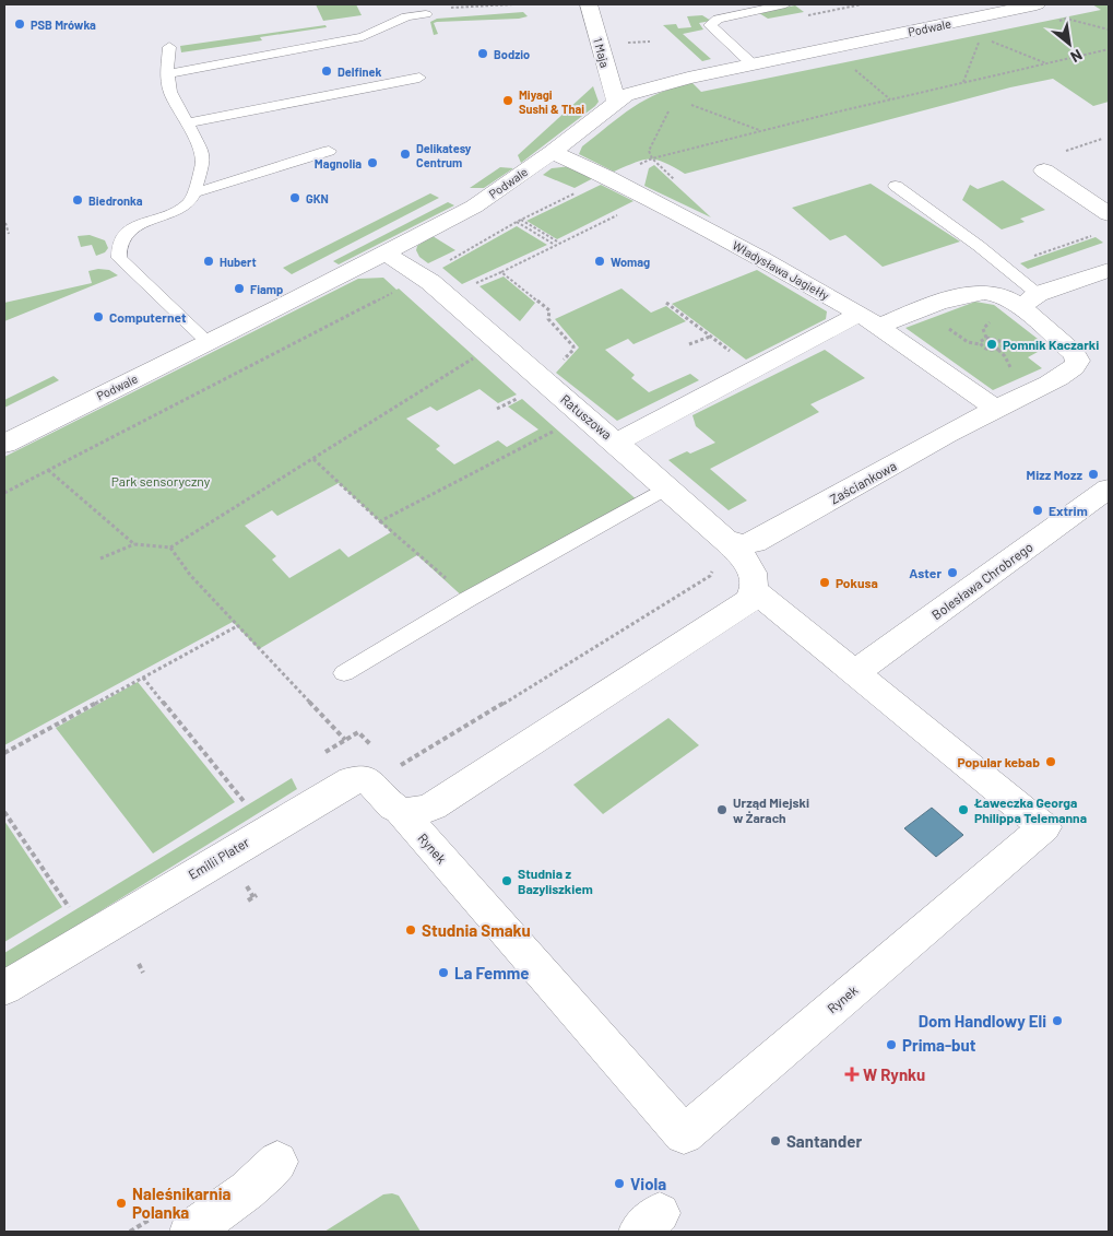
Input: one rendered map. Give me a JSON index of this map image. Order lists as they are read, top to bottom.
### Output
{
  "streets": {
    "street": [
      "Podwale",
      "1 Maja",
      "Władysława Jagiełły",
      "Ratuszowa",
      "Zaściankowa",
      "Bolesława Chrobrego",
      "Rynek",
      "Emilii Plater"
    ]
  },
  "crossings": [
    ["Podwale", "1 Maja"],
    ["Podwale", "Władysława Jagiełły"],
    ["Podwale", "Ratuszowa"],
    ["Władysława Jagiełły", "Zaściankowa"],
    ["Ratuszowa", "Zaściankowa"],
    ["Ratuszowa", "Rynek"],
    ["Bolesława Chrobrego", "Rynek"],
    ["Rynek", "Emilii Plater"]
  ],
  "parks": ["Park sensoryczny"],
  "places": {
    "other": [
      "PSB Mrówka",
      "Bodzio",
      "Delfinek",
      "Miyagi Sushi & Thai",
      "Delikatesy Centrum",
      "Magnolia",
      "GKN",
      "Biedronka",
      "Hubert",
      "Womag",
      "Fiamp",
      "Computernet",
      "Pomnik Kaczarki",
      "Mizz Mozz",
      "Extrim",
      "Aster",
      "Pokusa",
      "Popular kebab",
      "Urząd Miejski w Żarach",
      "Ławeczka Georga Philippa Telemanna",
      "Studnia z Bazyliszkiem",
      "Studnia Smaku",
      "La Femme",
      "Dom Handlowy Eli",
      "Prima-but",
      "Santander",
      "Viola",
      "Naleśnikarnia Polanka"
    ],
    "health": ["W Rynku"]
  },
  "north": "bottom right"
}
